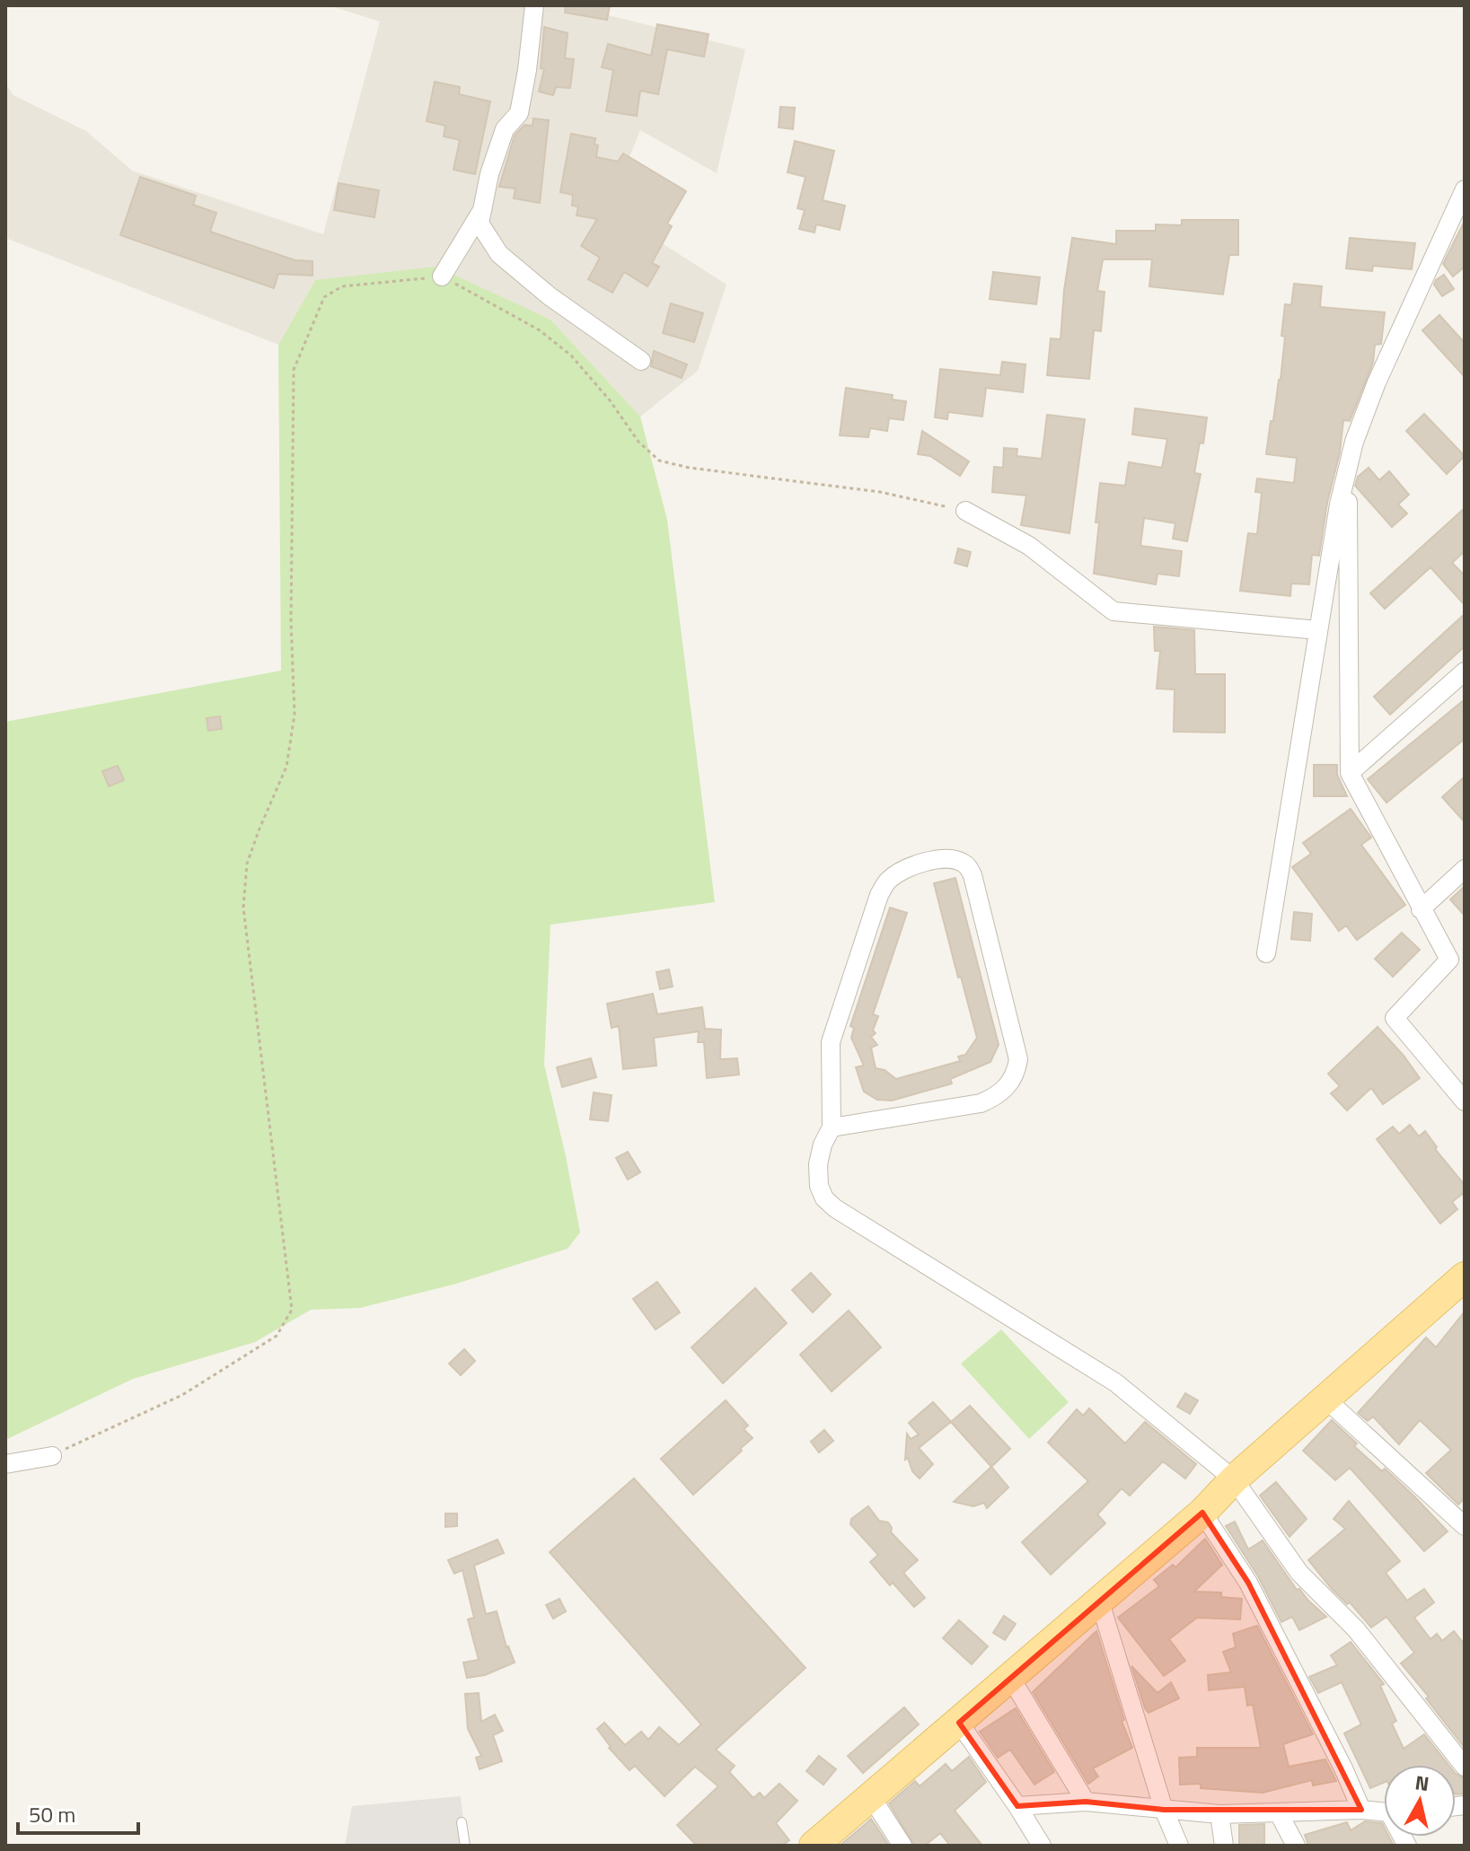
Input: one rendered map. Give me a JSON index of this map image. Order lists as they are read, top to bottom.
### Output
{
  "scale_bar": "50 m",
  "north": "top"
}
